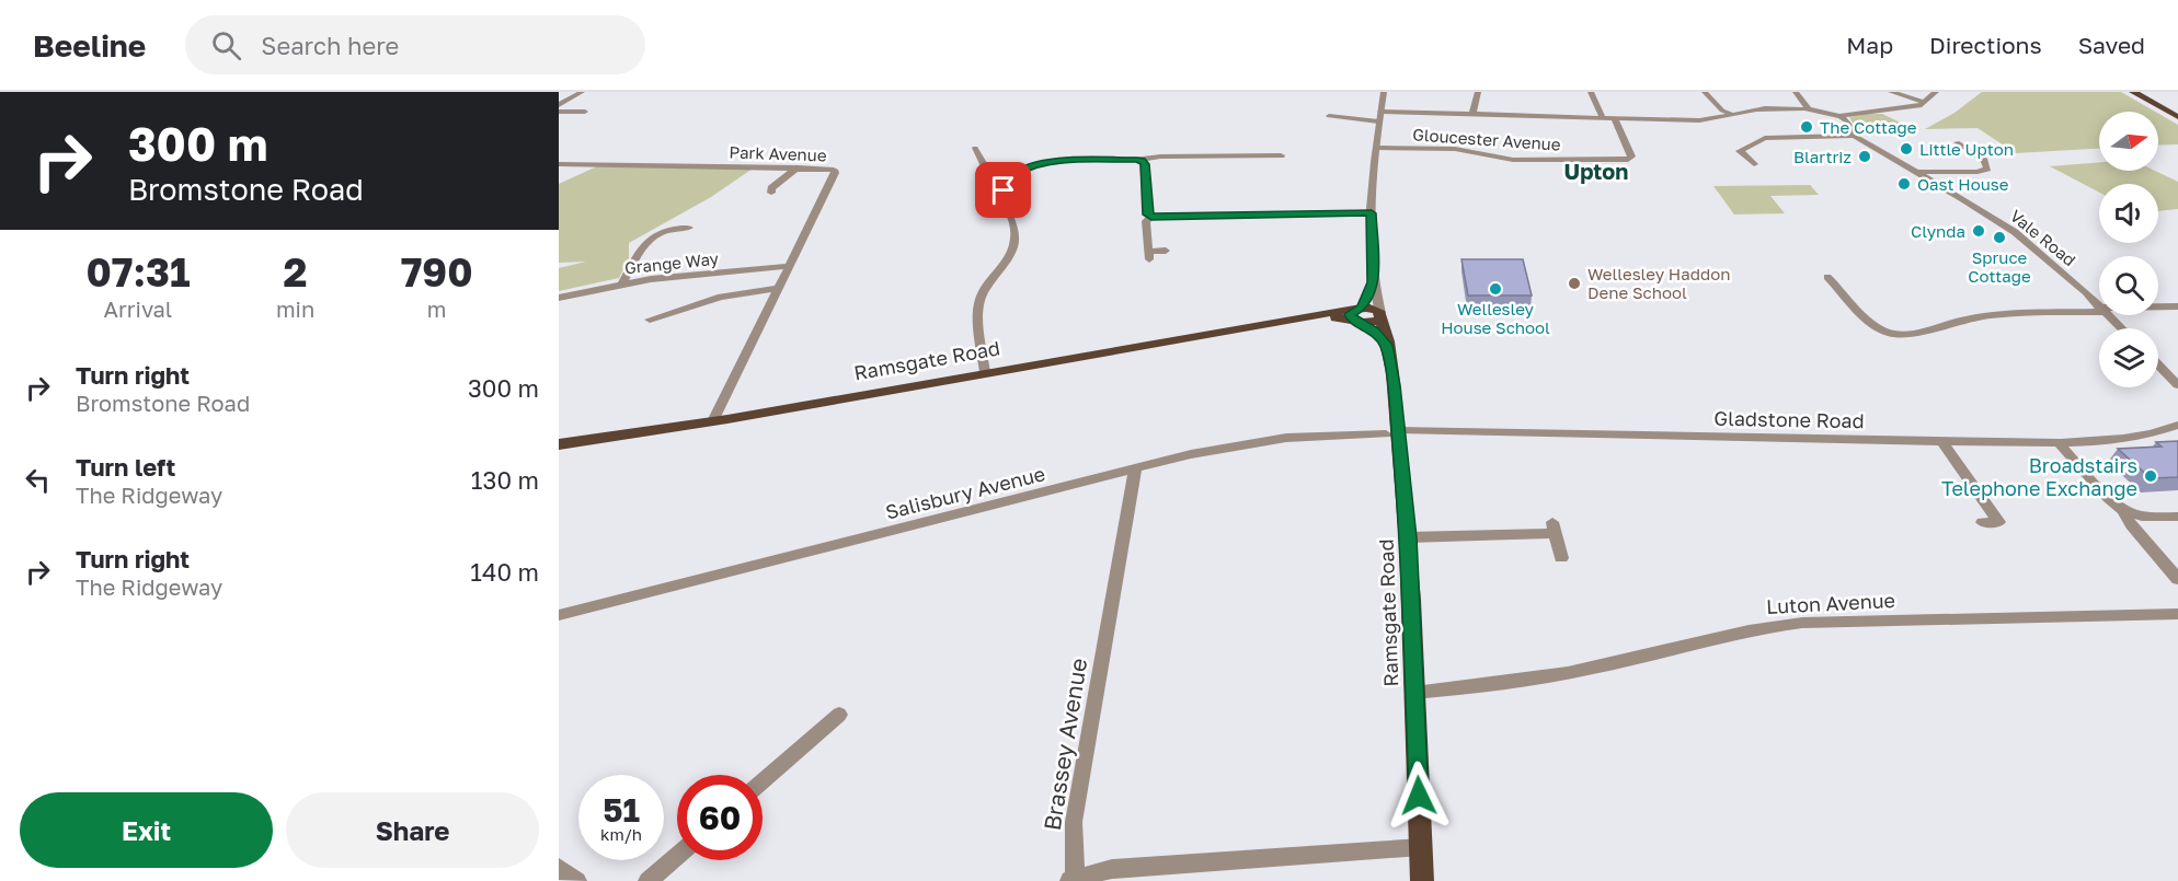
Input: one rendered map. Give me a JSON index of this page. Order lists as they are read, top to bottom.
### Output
{
  "streets": {
    "main road": ["Ramsgate Road"],
    "street": [
      "Gloucester Avenue",
      "Park Avenue",
      "Vale Road",
      "Grange Way",
      "Gladstone Road",
      "Salisbury Avenue",
      "Luton Avenue",
      "Brassey Avenue"
    ]
  },
  "crossings": [
    ["Park Avenue", "Grange Way"],
    ["Park Avenue", "Ramsgate Road"],
    ["Ramsgate Road", "Gladstone Road"],
    ["Ramsgate Road", "Salisbury Avenue"],
    ["Ramsgate Road", "Luton Avenue"],
    ["Ramsgate Road", "Brassey Avenue"],
    ["Gladstone Road", "Salisbury Avenue"],
    ["Salisbury Avenue", "Brassey Avenue"]
  ],
  "districts": ["Upton"],
  "places": [
    "The Cottage",
    "Little Upton",
    "Blartriz",
    "Oast House",
    "Clynda",
    "Spruce Cottage",
    "Wellesley Haddon Dene School",
    "Wellesley House School",
    "Broadstairs Telephone Exchange"
  ],
  "north": "right",
  "page": {
    "header": "Beeline",
    "search": "Search here",
    "nav": ["Map", "Directions", "Saved"],
    "turn": ["300 m", "Bromstone Road"],
    "eta": [
      "07:31",
      "Arrival",
      "2",
      "min",
      "790",
      "m"
    ],
    "list": [
      {
        "name": "Turn right",
        "note": "Bromstone Road",
        "value": "300 m"
      },
      {
        "name": "Turn left",
        "note": "The Ridgeway",
        "value": "130 m"
      },
      {
        "name": "Turn right",
        "note": "The Ridgeway",
        "value": "140 m"
      }
    ],
    "speed": "51 km/h",
    "limit": "60",
    "buttons": ["Exit", "Share"]
  }
}
